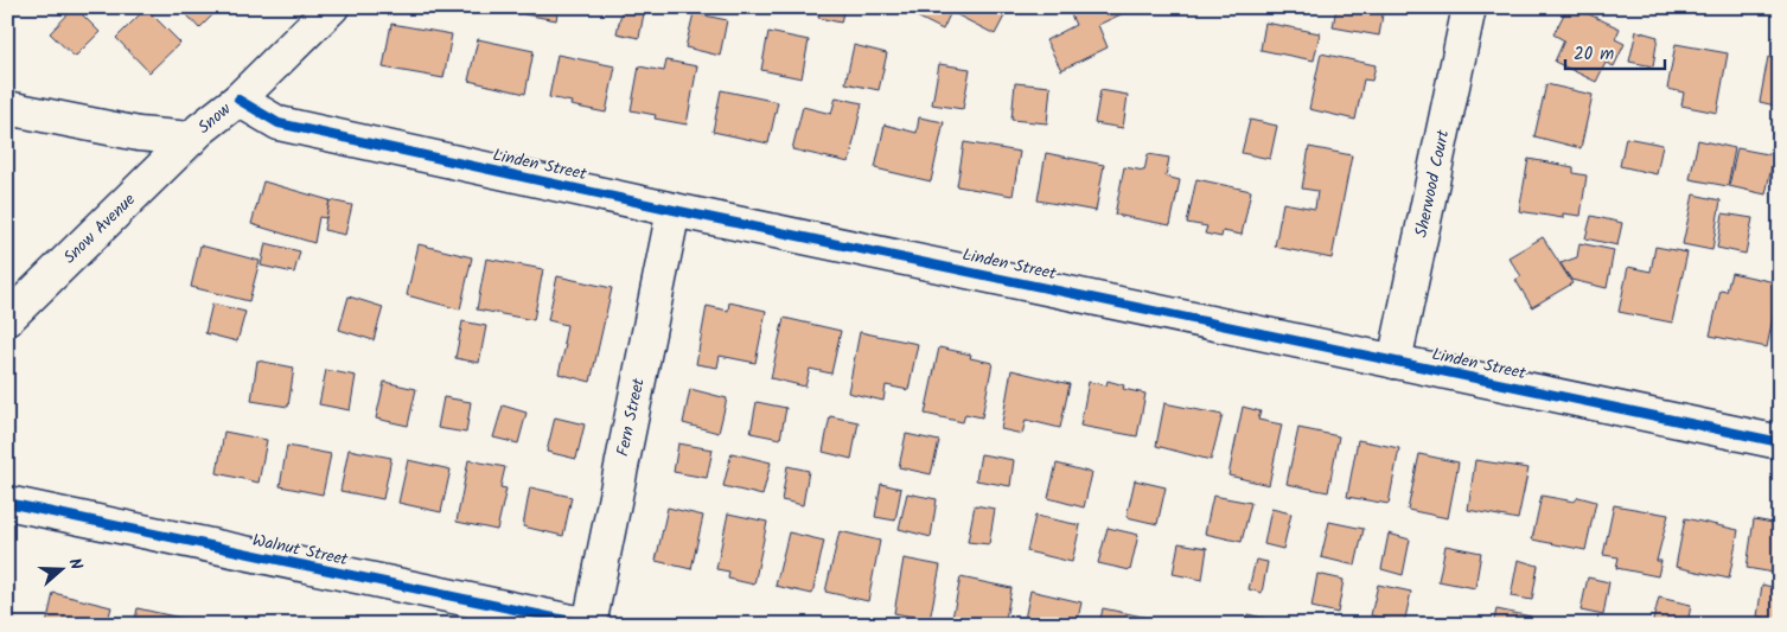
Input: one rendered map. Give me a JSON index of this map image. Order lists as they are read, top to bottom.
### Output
{
  "streets": {
    "street": [
      "Snow",
      "Linden Street",
      "Sherwood Court",
      "Snow Avenue",
      "Fern Street",
      "Walnut Street"
    ]
  },
  "crossings": [
    ["Snow", "Linden Street"],
    ["Snow", "Snow Avenue"],
    ["Linden Street", "Sherwood Court"],
    ["Linden Street", "Fern Street"],
    ["Fern Street", "Walnut Street"]
  ],
  "scale_bar": "20 m",
  "north": "right"
}
